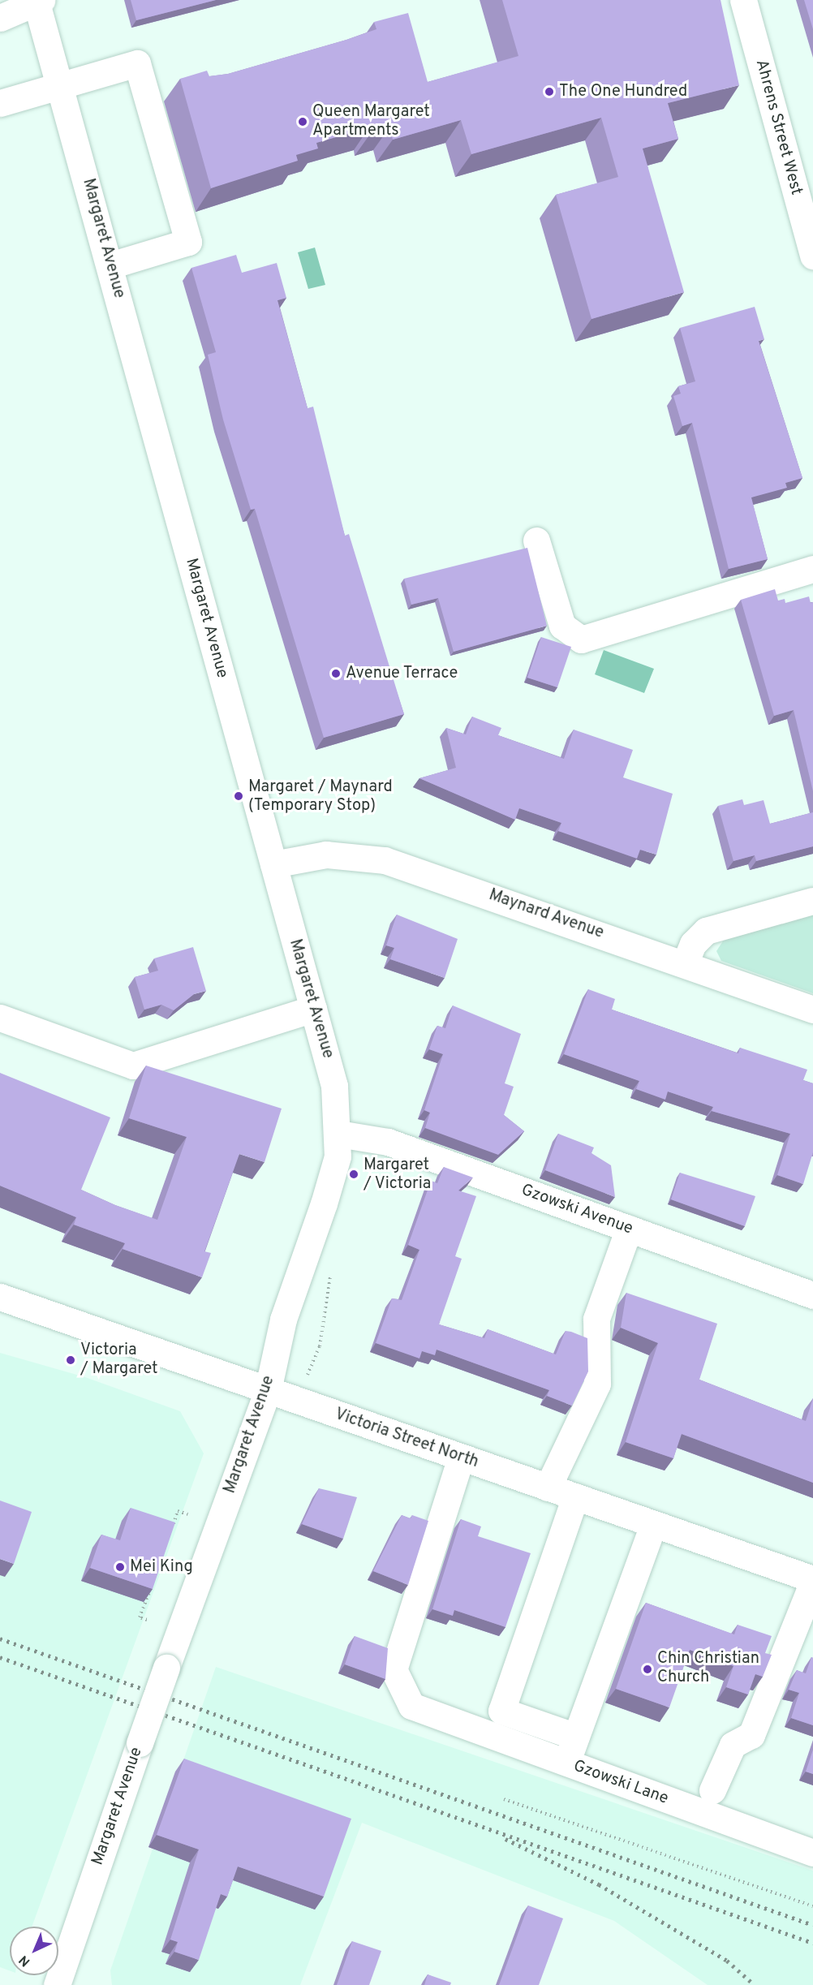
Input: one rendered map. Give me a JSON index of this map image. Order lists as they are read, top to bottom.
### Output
{
  "streets": {
    "street": [
      "Ahrens Street West",
      "Margaret Avenue",
      "Maynard Avenue",
      "Gzowski Avenue",
      "Victoria Street North",
      "Gzowski Lane"
    ]
  },
  "crossings": [
    ["Margaret Avenue", "Maynard Avenue"],
    ["Margaret Avenue", "Gzowski Avenue"],
    ["Margaret Avenue", "Victoria Street North"],
    ["Victoria Street North", "Gzowski Lane"]
  ],
  "places": [
    "The One Hundred",
    "Queen Margaret Apartments",
    "Avenue Terrace",
    "Margaret / Maynard (Temporary Stop)",
    "Margaret / Victoria",
    "Victoria / Margaret",
    "Mei King",
    "Chin Christian Church"
  ],
  "north": "bottom left"
}
